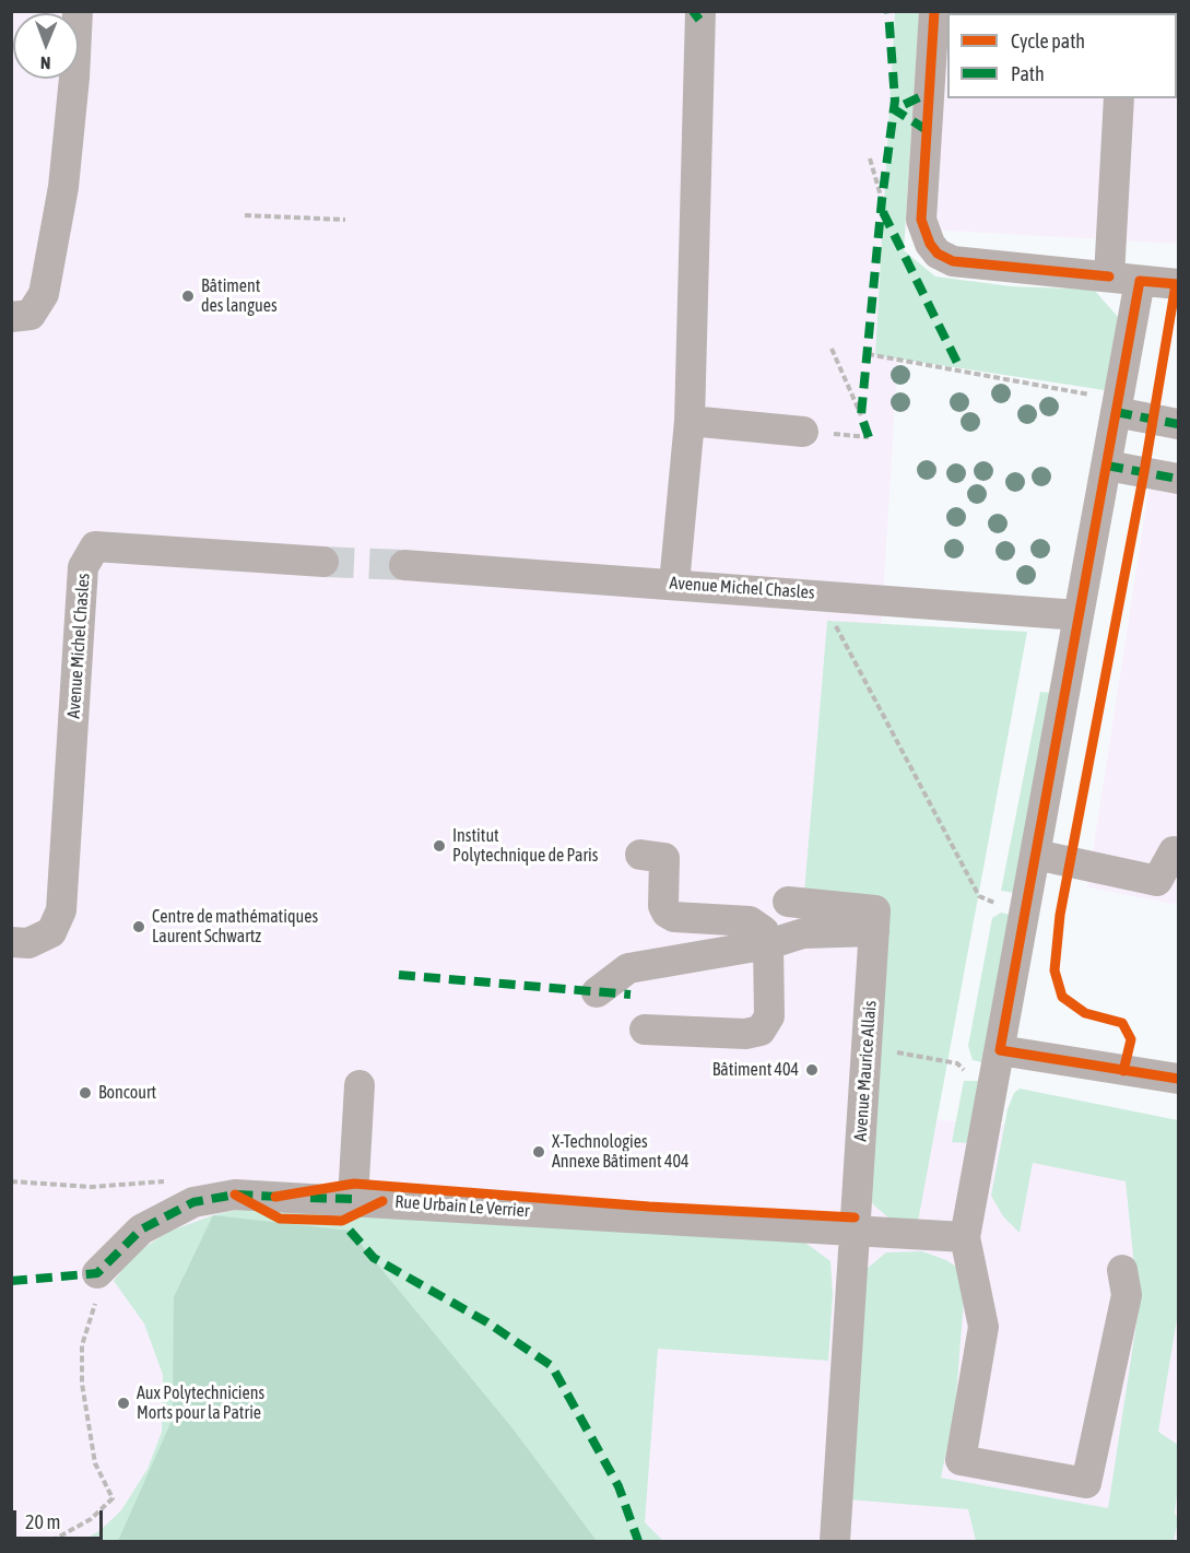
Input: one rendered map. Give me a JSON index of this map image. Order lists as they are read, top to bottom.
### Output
{
  "streets": {
    "street": ["Avenue Michel Chasles", "Avenue Maurice Allais", "Rue Urbain Le Verrier"]
  },
  "crossings": [
    ["Avenue Maurice Allais", "Rue Urbain Le Verrier"]
  ],
  "places": [
    "Bâtiment des langues",
    "Institut Polytechnique de Paris",
    "Centre de mathématiques Laurent Schwartz",
    "Bâtiment 404",
    "Boncourt",
    "X-Technologies Annexe Bâtiment 404",
    "Aux Polytechniciens Morts pour la Patrie"
  ],
  "legend": ["Cycle path", "Path"],
  "scale_bar": "20 m",
  "north": "bottom"
}
